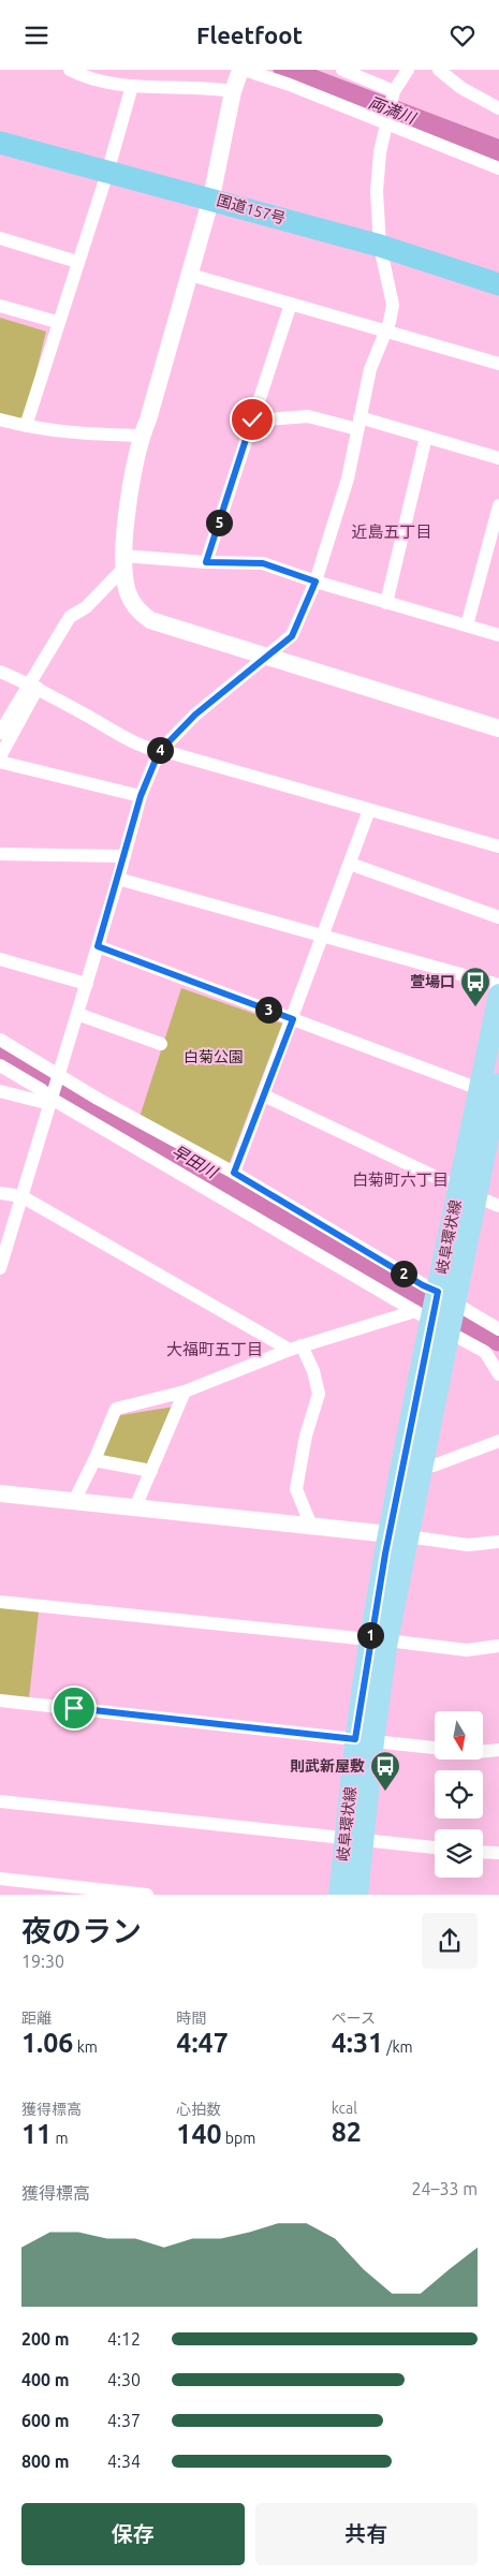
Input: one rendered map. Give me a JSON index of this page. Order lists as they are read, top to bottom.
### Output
{
  "streets": {
    "highway": ["国道157号"],
    "main road": ["岐阜環状線"]
  },
  "districts": ["近島五丁目", "白菊町六丁目", "大福町五丁目"],
  "water": ["両満川", "早田川"],
  "parks": ["白菊公園"],
  "places": {
    "bus stop": ["萱場口", "則武新屋敷"]
  },
  "north": "bottom",
  "page": {
    "header": "Fleetfoot",
    "pins": [
      "5",
      "4",
      "3",
      "2",
      "1"
    ],
    "heading": ["夜のラン", "19:30"],
    "stats": [
      ["距離", "1.06 km"],
      ["時間", "4:47"],
      ["ペース", "4:31 /km"],
      ["獲得標高", "11 m"],
      ["心拍数", "140 bpm"],
      ["kcal", "82"]
    ],
    "chart": ["獲得標高", "24–33 m"],
    "list": [
      {
        "name": "200 m",
        "note": "4:12"
      },
      {
        "name": "400 m",
        "note": "4:30"
      },
      {
        "name": "600 m",
        "note": "4:37"
      },
      {
        "name": "800 m",
        "note": "4:34"
      }
    ],
    "buttons": ["保存", "共有"]
  }
}
